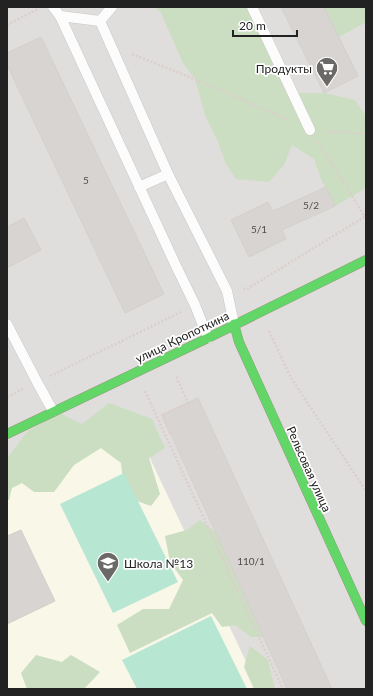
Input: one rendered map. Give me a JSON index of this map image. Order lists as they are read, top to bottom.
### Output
{
  "streets": {
    "main road": ["улица Кропоткина", "Рельсовая улица"]
  },
  "crossings": [
    ["улица Кропоткина", "Рельсовая улица"]
  ],
  "places": {
    "supermarket": ["Продукты"],
    "school or university": ["Школа №13"]
  },
  "house_numbers": [
    "5",
    "5/2",
    "5/1",
    "110/1"
  ],
  "scale_bar": "20 m"
}
